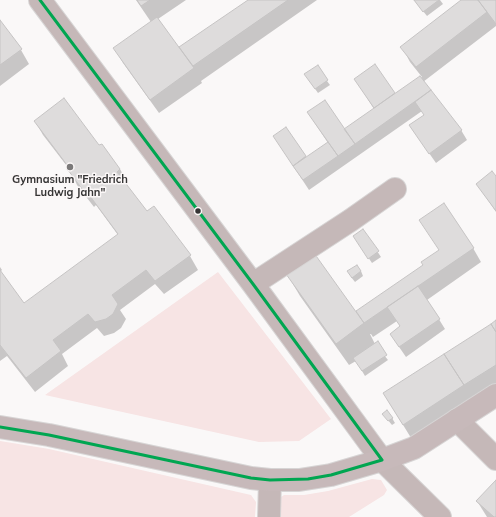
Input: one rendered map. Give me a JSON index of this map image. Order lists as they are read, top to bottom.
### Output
{
  "places": ["Gymnasium \"Friedrich Ludwig Jahn\""]
}
